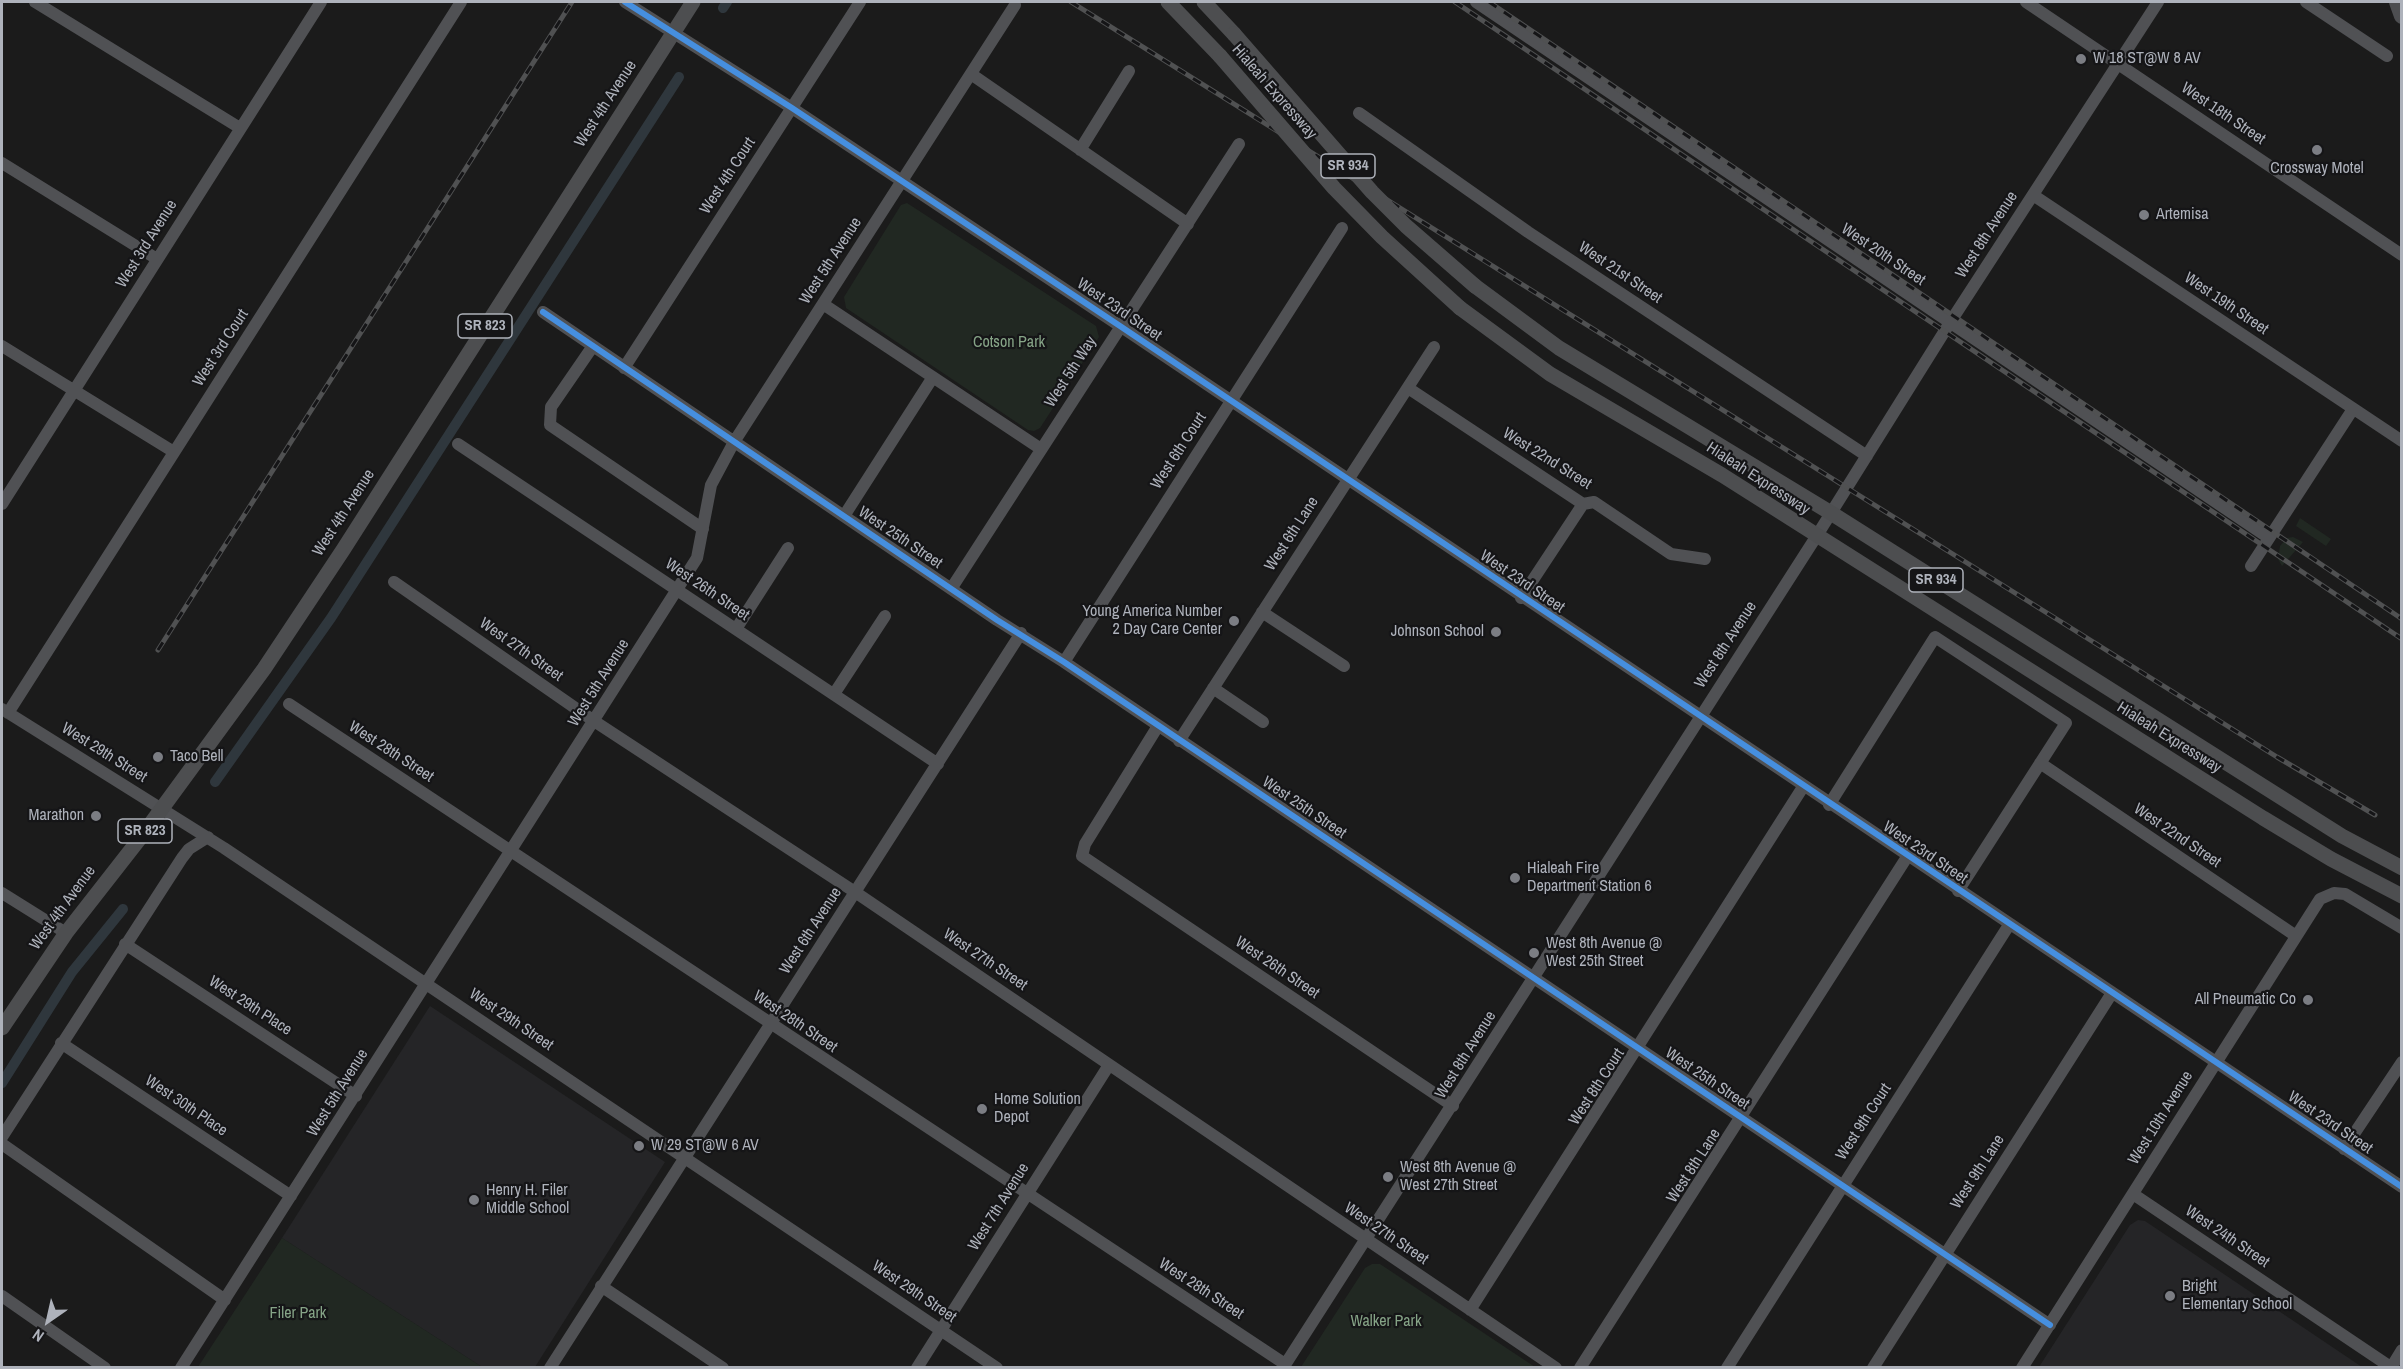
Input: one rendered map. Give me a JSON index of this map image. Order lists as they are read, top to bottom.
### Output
{
  "streets": {
    "main road": [
      "Hialeah Expressway",
      "West 4th Avenue",
      "SR 934",
      "SR 823"
    ],
    "street": [
      "West 18th Street",
      "West 4th Court",
      "West 8th Avenue",
      "West 3rd Avenue",
      "West 20th Street",
      "West 5th Avenue",
      "West 21st Street",
      "West 19th Street",
      "West 23rd Street",
      "West 3rd Court",
      "West 5th Way",
      "West 6th Court",
      "West 22nd Street",
      "West 6th Lane",
      "West 25th Street",
      "West 26th Street",
      "West 27th Street",
      "West 28th Street",
      "West 29th Street",
      "West 6th Avenue",
      "West 29th Place",
      "West 8th Court",
      "West 30th Place",
      "West 10th Avenue",
      "West 9th Court",
      "West 8th Lane",
      "West 9th Lane",
      "West 7th Avenue",
      "West 24th Street"
    ]
  },
  "crossings": [
    ["Hialeah Expressway", "West 8th Avenue"],
    ["West 4th Avenue", "West 23rd Street"],
    ["West 4th Avenue", "West 29th Street"],
    ["West 18th Street", "West 8th Avenue"],
    ["West 4th Court", "West 23rd Street"],
    ["West 4th Court", "West 25th Street"],
    ["West 8th Avenue", "West 20th Street"],
    ["West 8th Avenue", "West 21st Street"],
    ["West 8th Avenue", "West 19th Street"],
    ["West 8th Avenue", "West 23rd Street"],
    ["West 8th Avenue", "West 25th Street"],
    ["West 8th Avenue", "West 26th Street"],
    ["West 8th Avenue", "West 27th Street"],
    ["West 8th Avenue", "West 28th Street"],
    ["West 5th Avenue", "West 23rd Street"],
    ["West 5th Avenue", "West 25th Street"],
    ["West 5th Avenue", "West 26th Street"],
    ["West 5th Avenue", "West 27th Street"],
    ["West 5th Avenue", "West 28th Street"],
    ["West 5th Avenue", "West 29th Street"],
    ["West 5th Avenue", "West 29th Place"],
    ["West 5th Avenue", "West 30th Place"],
    ["West 23rd Street", "West 5th Way"],
    ["West 23rd Street", "West 6th Court"],
    ["West 23rd Street", "West 6th Lane"],
    ["West 23rd Street", "West 8th Court"],
    ["West 23rd Street", "West 10th Avenue"],
    ["West 23rd Street", "West 9th Court"],
    ["West 23rd Street", "West 8th Lane"],
    ["West 23rd Street", "West 9th Lane"],
    ["West 3rd Court", "West 29th Street"],
    ["West 5th Way", "West 25th Street"],
    ["West 6th Court", "West 25th Street"],
    ["West 22nd Street", "West 6th Lane"],
    ["West 22nd Street", "West 10th Avenue"],
    ["West 6th Lane", "West 25th Street"],
    ["West 25th Street", "West 26th Street"],
    ["West 25th Street", "West 6th Avenue"],
    ["West 25th Street", "West 8th Court"],
    ["West 25th Street", "West 10th Avenue"],
    ["West 25th Street", "West 9th Court"],
    ["West 25th Street", "West 8th Lane"],
    ["West 25th Street", "West 9th Lane"],
    ["West 26th Street", "West 6th Avenue"],
    ["West 27th Street", "West 6th Avenue"],
    ["West 27th Street", "West 8th Court"],
    ["West 27th Street", "West 7th Avenue"],
    ["West 28th Street", "West 6th Avenue"],
    ["West 28th Street", "West 7th Avenue"],
    ["West 29th Street", "West 6th Avenue"],
    ["West 29th Street", "West 7th Avenue"],
    ["West 10th Avenue", "West 24th Street"]
  ],
  "parks": ["Cotson Park", "Filer Park", "Walker Park"],
  "places": [
    "W 18 ST@W 8 AV",
    "Crossway Motel",
    "Artemisa",
    "Young America Number 2 Day Care Center",
    "Johnson School",
    "Taco Bell",
    "Marathon",
    "Hialeah Fire Department Station 6",
    "West 8th Avenue @ West 25th Street",
    "All Pneumatic Co",
    "Home Solution Depot",
    "W 29 ST@W 6 AV",
    "West 8th Avenue @ West 27th Street",
    "Henry H. Filer Middle School",
    "Bright Elementary School"
  ],
  "north": "bottom left"
}
